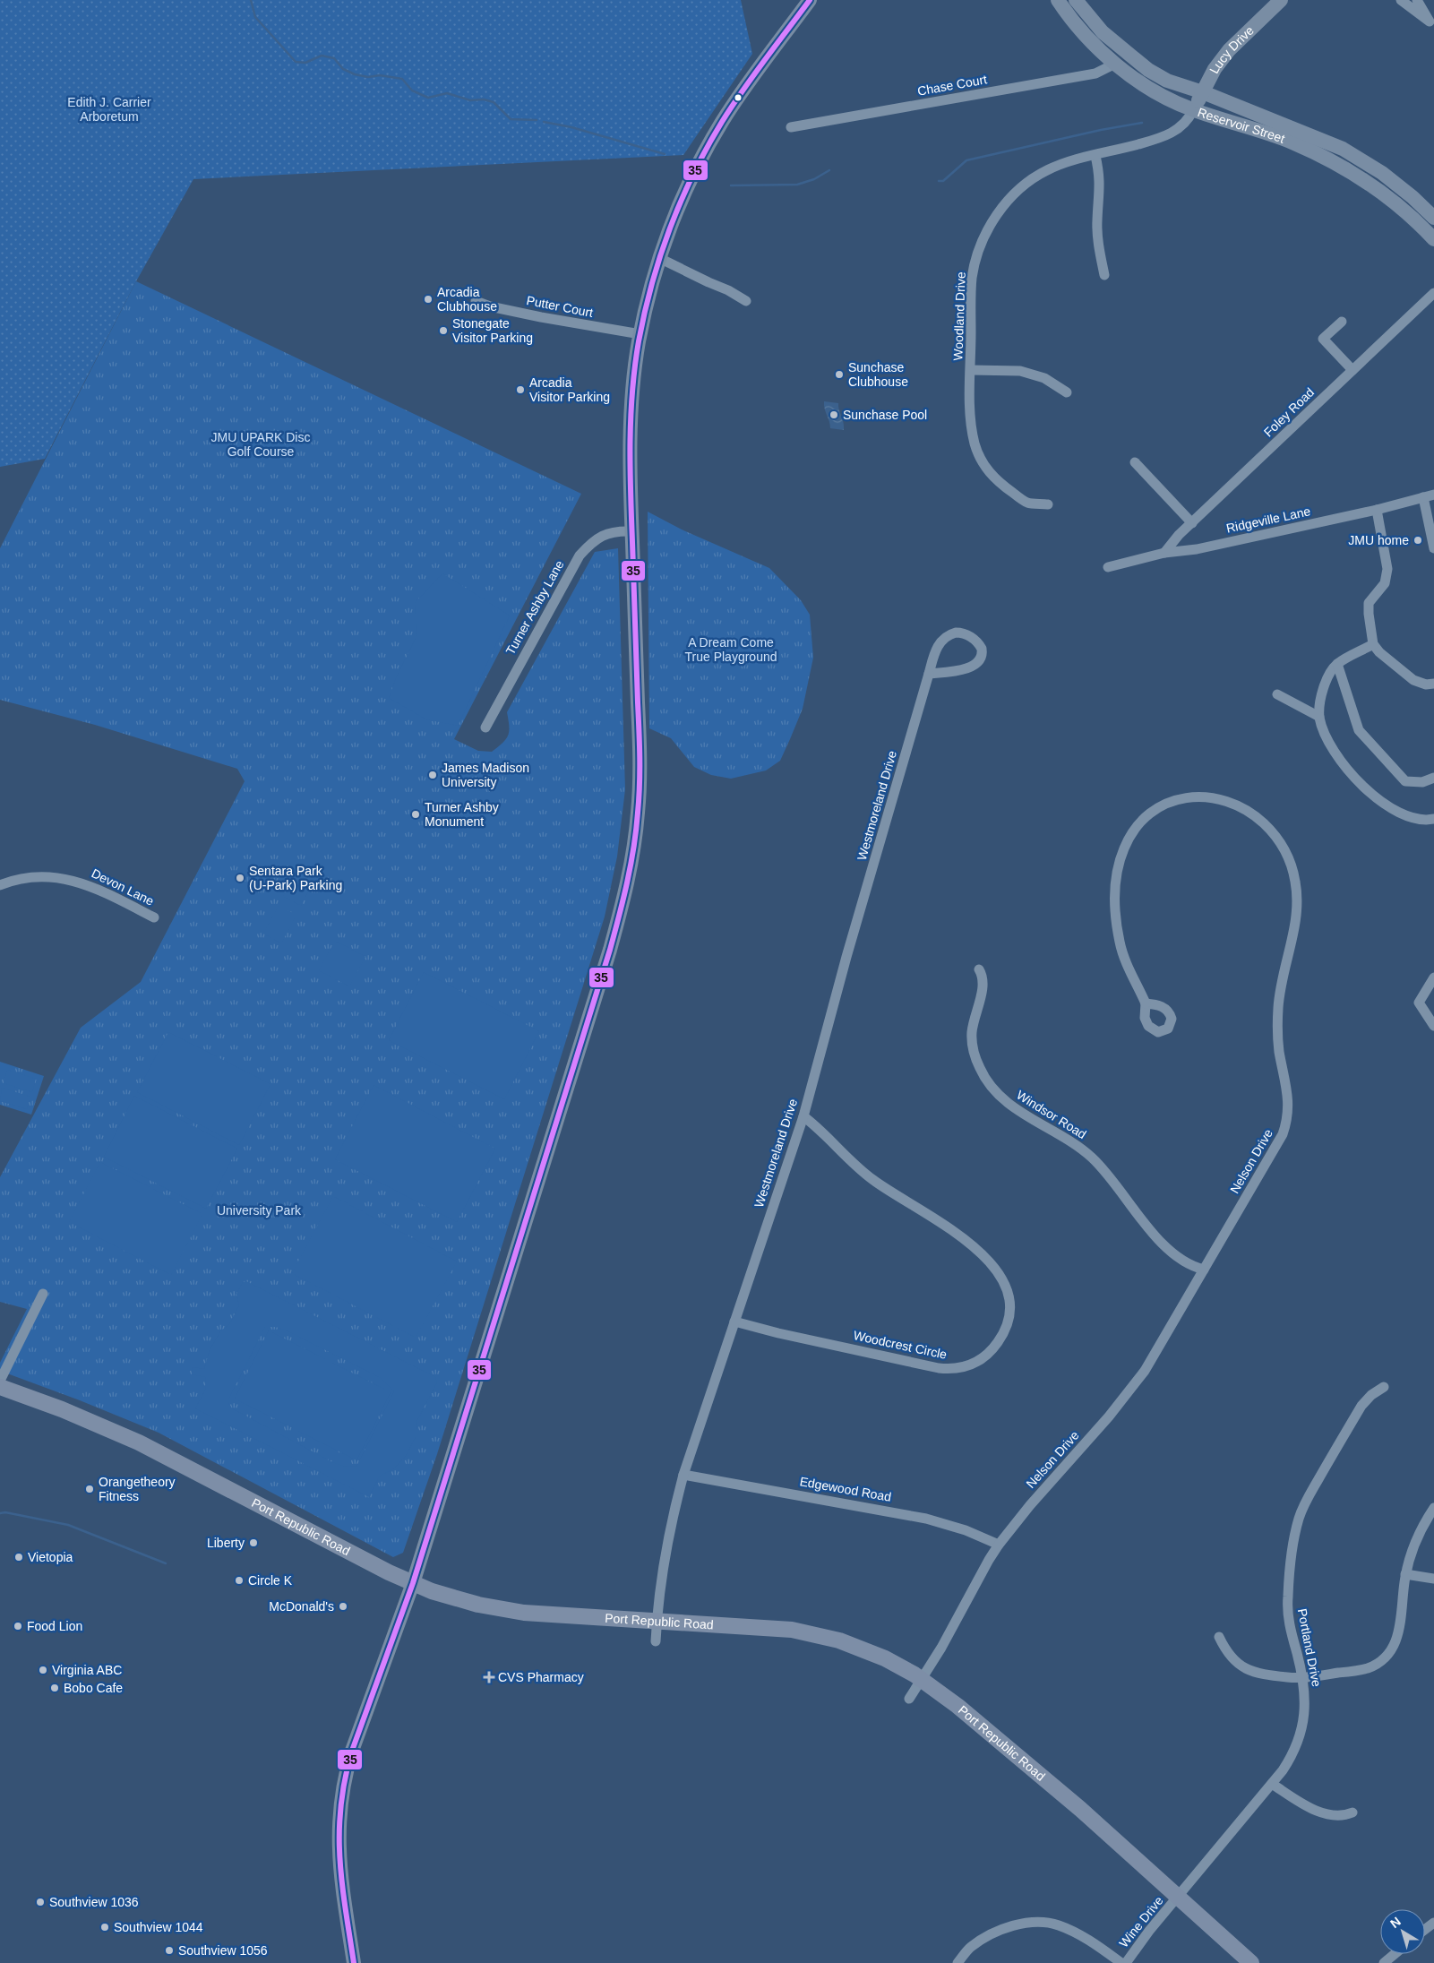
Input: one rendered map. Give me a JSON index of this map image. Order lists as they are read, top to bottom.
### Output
{
  "streets": {
    "main road": ["Lucy Drive", "Reservoir Street", "Port Republic Road"],
    "street": [
      "Chase Court",
      "Putter Court",
      "Woodland Drive",
      "Foley Road",
      "Ridgeville Lane",
      "Turner Ashby Lane",
      "Westmoreland Drive",
      "Devon Lane",
      "Windsor Road",
      "Nelson Drive",
      "Woodcrest Circle",
      "Edgewood Road",
      "Portland Drive",
      "Wine Drive"
    ]
  },
  "crossings": [
    ["Lucy Drive", "Reservoir Street"],
    ["Lucy Drive", "Woodland Drive"],
    ["Chase Court", "Reservoir Street"],
    ["Reservoir Street", "Woodland Drive"],
    ["Foley Road", "Ridgeville Lane"],
    ["Westmoreland Drive", "Woodcrest Circle"],
    ["Westmoreland Drive", "Edgewood Road"],
    ["Westmoreland Drive", "Port Republic Road"],
    ["Windsor Road", "Nelson Drive"],
    ["Nelson Drive", "Edgewood Road"],
    ["Nelson Drive", "Port Republic Road"],
    ["Port Republic Road", "Portland Drive"],
    ["Port Republic Road", "Wine Drive"],
    ["Portland Drive", "Wine Drive"]
  ],
  "parks": [
    "Edith J. Carrier Arboretum",
    "JMU UPARK Disc Golf Course",
    "A Dream Come True Playground",
    "University Park"
  ],
  "places": {
    "other": [
      "Arcadia Clubhouse",
      "Stonegate Visitor Parking",
      "Sunchase Clubhouse",
      "Arcadia Visitor Parking",
      "Sunchase Pool",
      "JMU home",
      "James Madison University",
      "Turner Ashby Monument",
      "Sentara Park (U-Park) Parking",
      "Orangetheory Fitness",
      "Liberty",
      "Vietopia",
      "Circle K",
      "McDonald's",
      "Food Lion",
      "Virginia ABC",
      "Bobo Cafe",
      "Southview 1036",
      "Southview 1044",
      "Southview 1056"
    ],
    "health": ["CVS Pharmacy"]
  },
  "lines": ["transit line 35"],
  "north": "top left"
}
